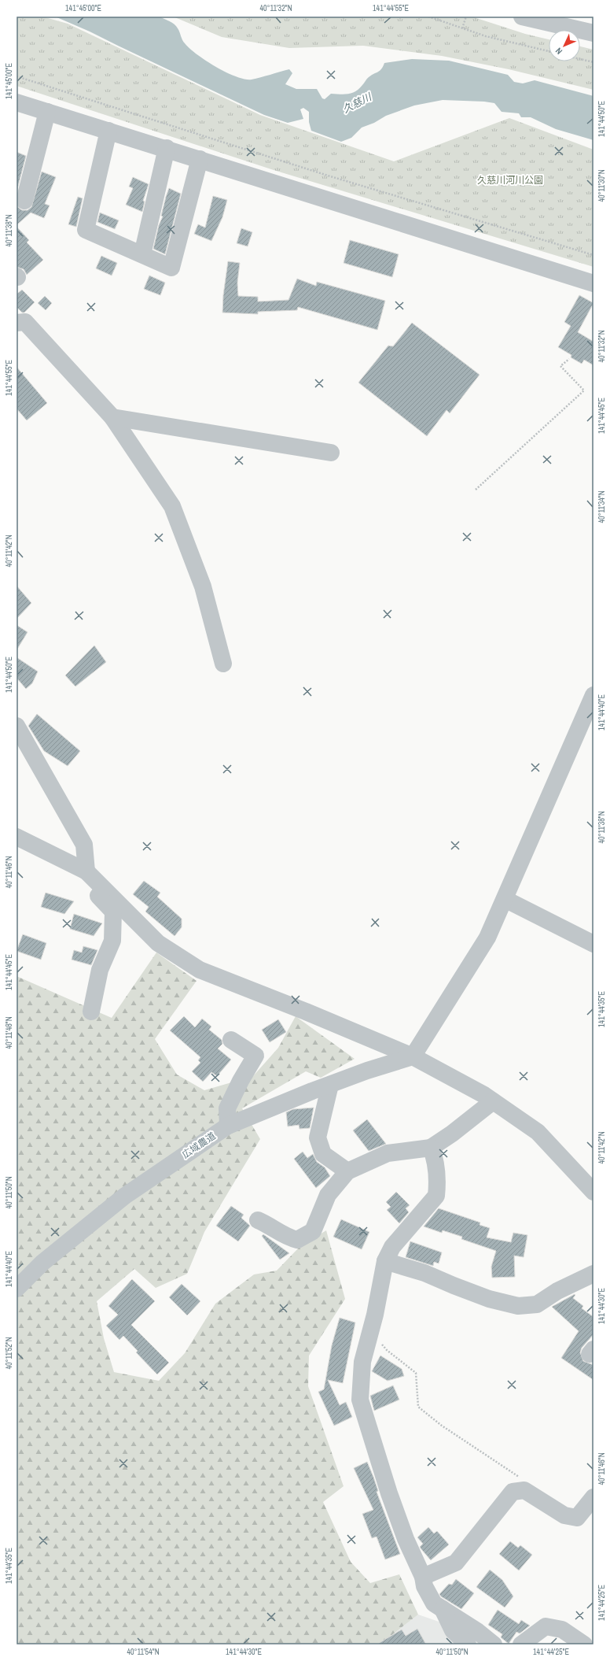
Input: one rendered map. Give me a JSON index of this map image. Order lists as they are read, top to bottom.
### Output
{
  "streets": {
    "street": ["広域農道"]
  },
  "water": ["久慈川"],
  "parks": ["久慈川河川公園"],
  "north": "bottom left",
  "coordinates": [
    "141°45'00\"E",
    "40°11'32\"N",
    "141°44'55\"E",
    "141°44'50\"E",
    "40°11'30\"N",
    "40°11'38\"N",
    "141°44'45\"E",
    "40°11'34\"N",
    "40°11'42\"N",
    "141°44'40\"E",
    "40°11'46\"N",
    "141°44'35\"E",
    "40°11'48\"N",
    "40°11'50\"N",
    "141°44'30\"E",
    "40°11'52\"N",
    "141°44'25\"E",
    "40°11'54\"N"
  ]
}
